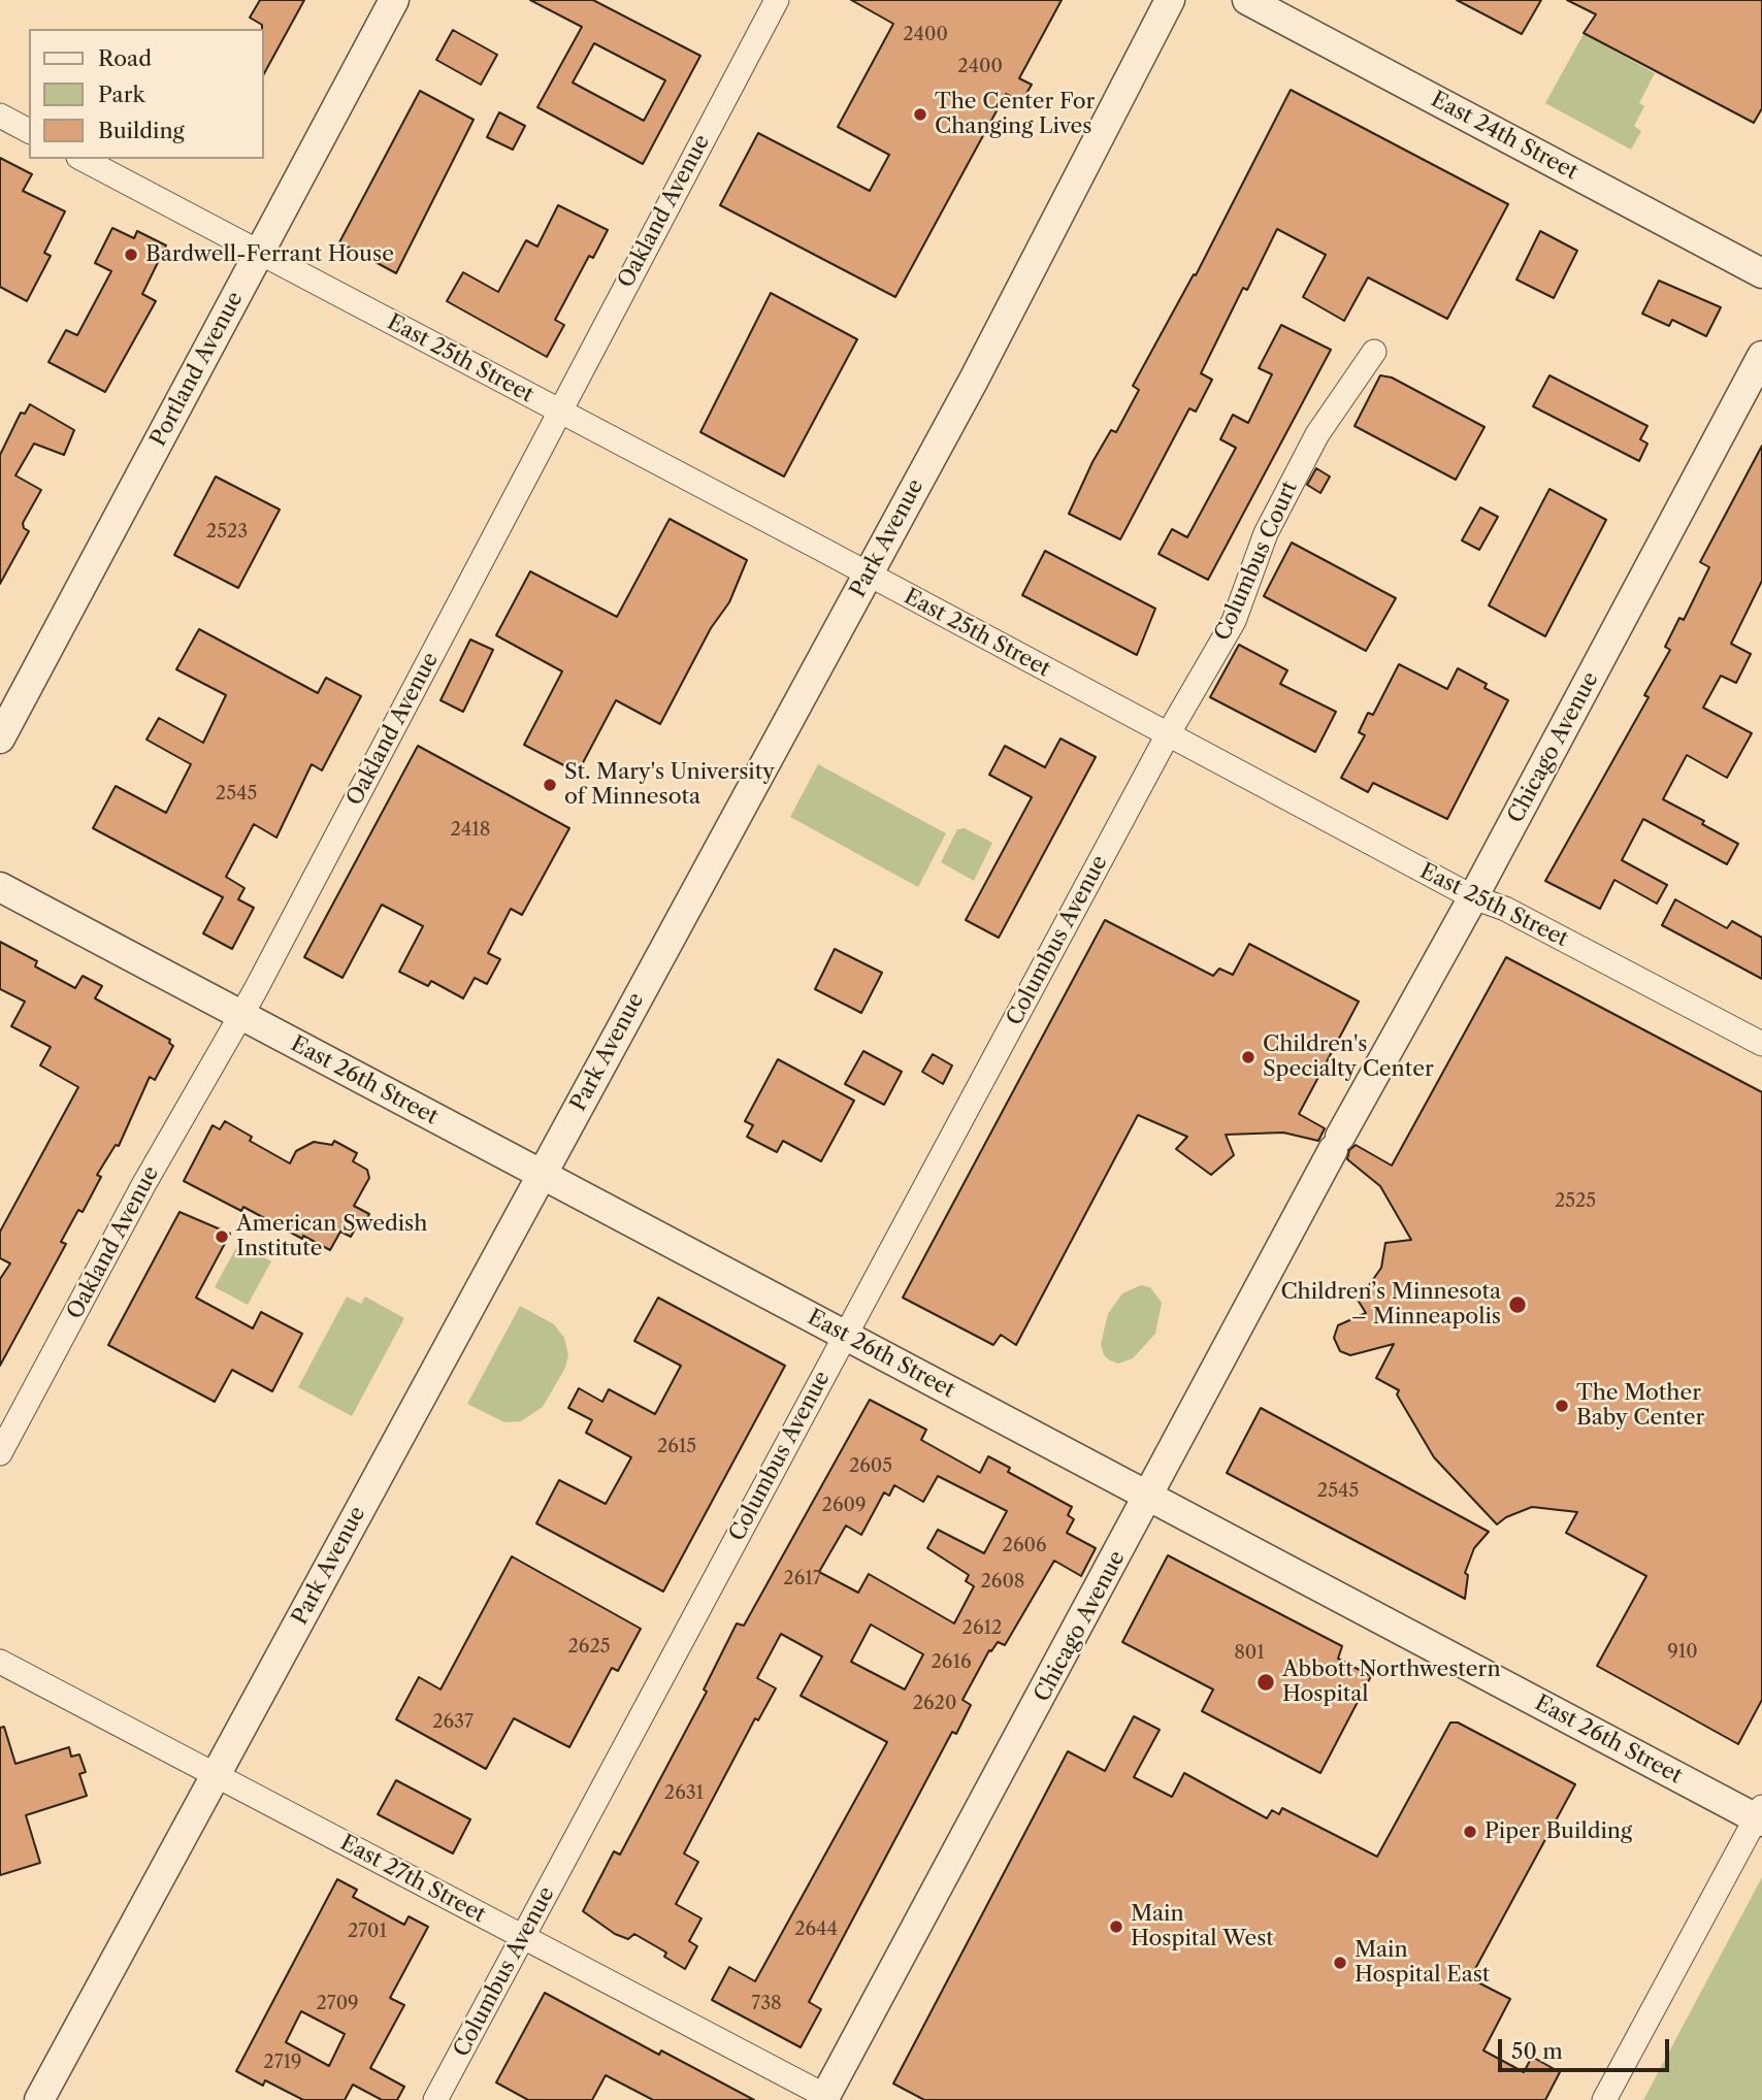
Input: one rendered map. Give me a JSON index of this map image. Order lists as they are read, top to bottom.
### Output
{
  "streets": {
    "street": [
      "East 24th Street",
      "Oakland Avenue",
      "East 25th Street",
      "Portland Avenue",
      "Park Avenue",
      "Columbus Court",
      "Chicago Avenue",
      "Columbus Avenue",
      "East 26th Street",
      "East 27th Street"
    ]
  },
  "crossings": [
    ["Oakland Avenue", "East 25th Street"],
    ["Oakland Avenue", "East 26th Street"],
    ["East 25th Street", "Portland Avenue"],
    ["East 25th Street", "Park Avenue"],
    ["East 25th Street", "Columbus Court"],
    ["East 25th Street", "Chicago Avenue"],
    ["East 25th Street", "Columbus Avenue"],
    ["Park Avenue", "East 26th Street"],
    ["Park Avenue", "East 27th Street"],
    ["Columbus Court", "Columbus Avenue"],
    ["Chicago Avenue", "East 26th Street"],
    ["Chicago Avenue", "East 27th Street"],
    ["Columbus Avenue", "East 26th Street"],
    ["Columbus Avenue", "East 27th Street"]
  ],
  "places": [
    "The Center For Changing Lives",
    "Bardwell-Ferrant House",
    "St. Mary's University of Minnesota",
    "Children's Specialty Center",
    "American Swedish Institute",
    "Children’s Minnesota – Minneapolis",
    "The Mother Baby Center",
    "Abbott Northwestern Hospital",
    "Piper Building",
    "Main Hospital West",
    "Main Hospital East"
  ],
  "house_numbers": [
    "2400",
    "2400",
    "2523",
    "2545",
    "2418",
    "2525",
    "2615",
    "2605",
    "2545",
    "2609",
    "2606",
    "2617",
    "2608",
    "2612",
    "2625",
    "910",
    "801",
    "2616",
    "2620",
    "2637",
    "2631",
    "2644",
    "2701",
    "2709",
    "738",
    "2719"
  ],
  "legend": ["Road", "Park", "Building"],
  "scale_bar": "50 m"
}
